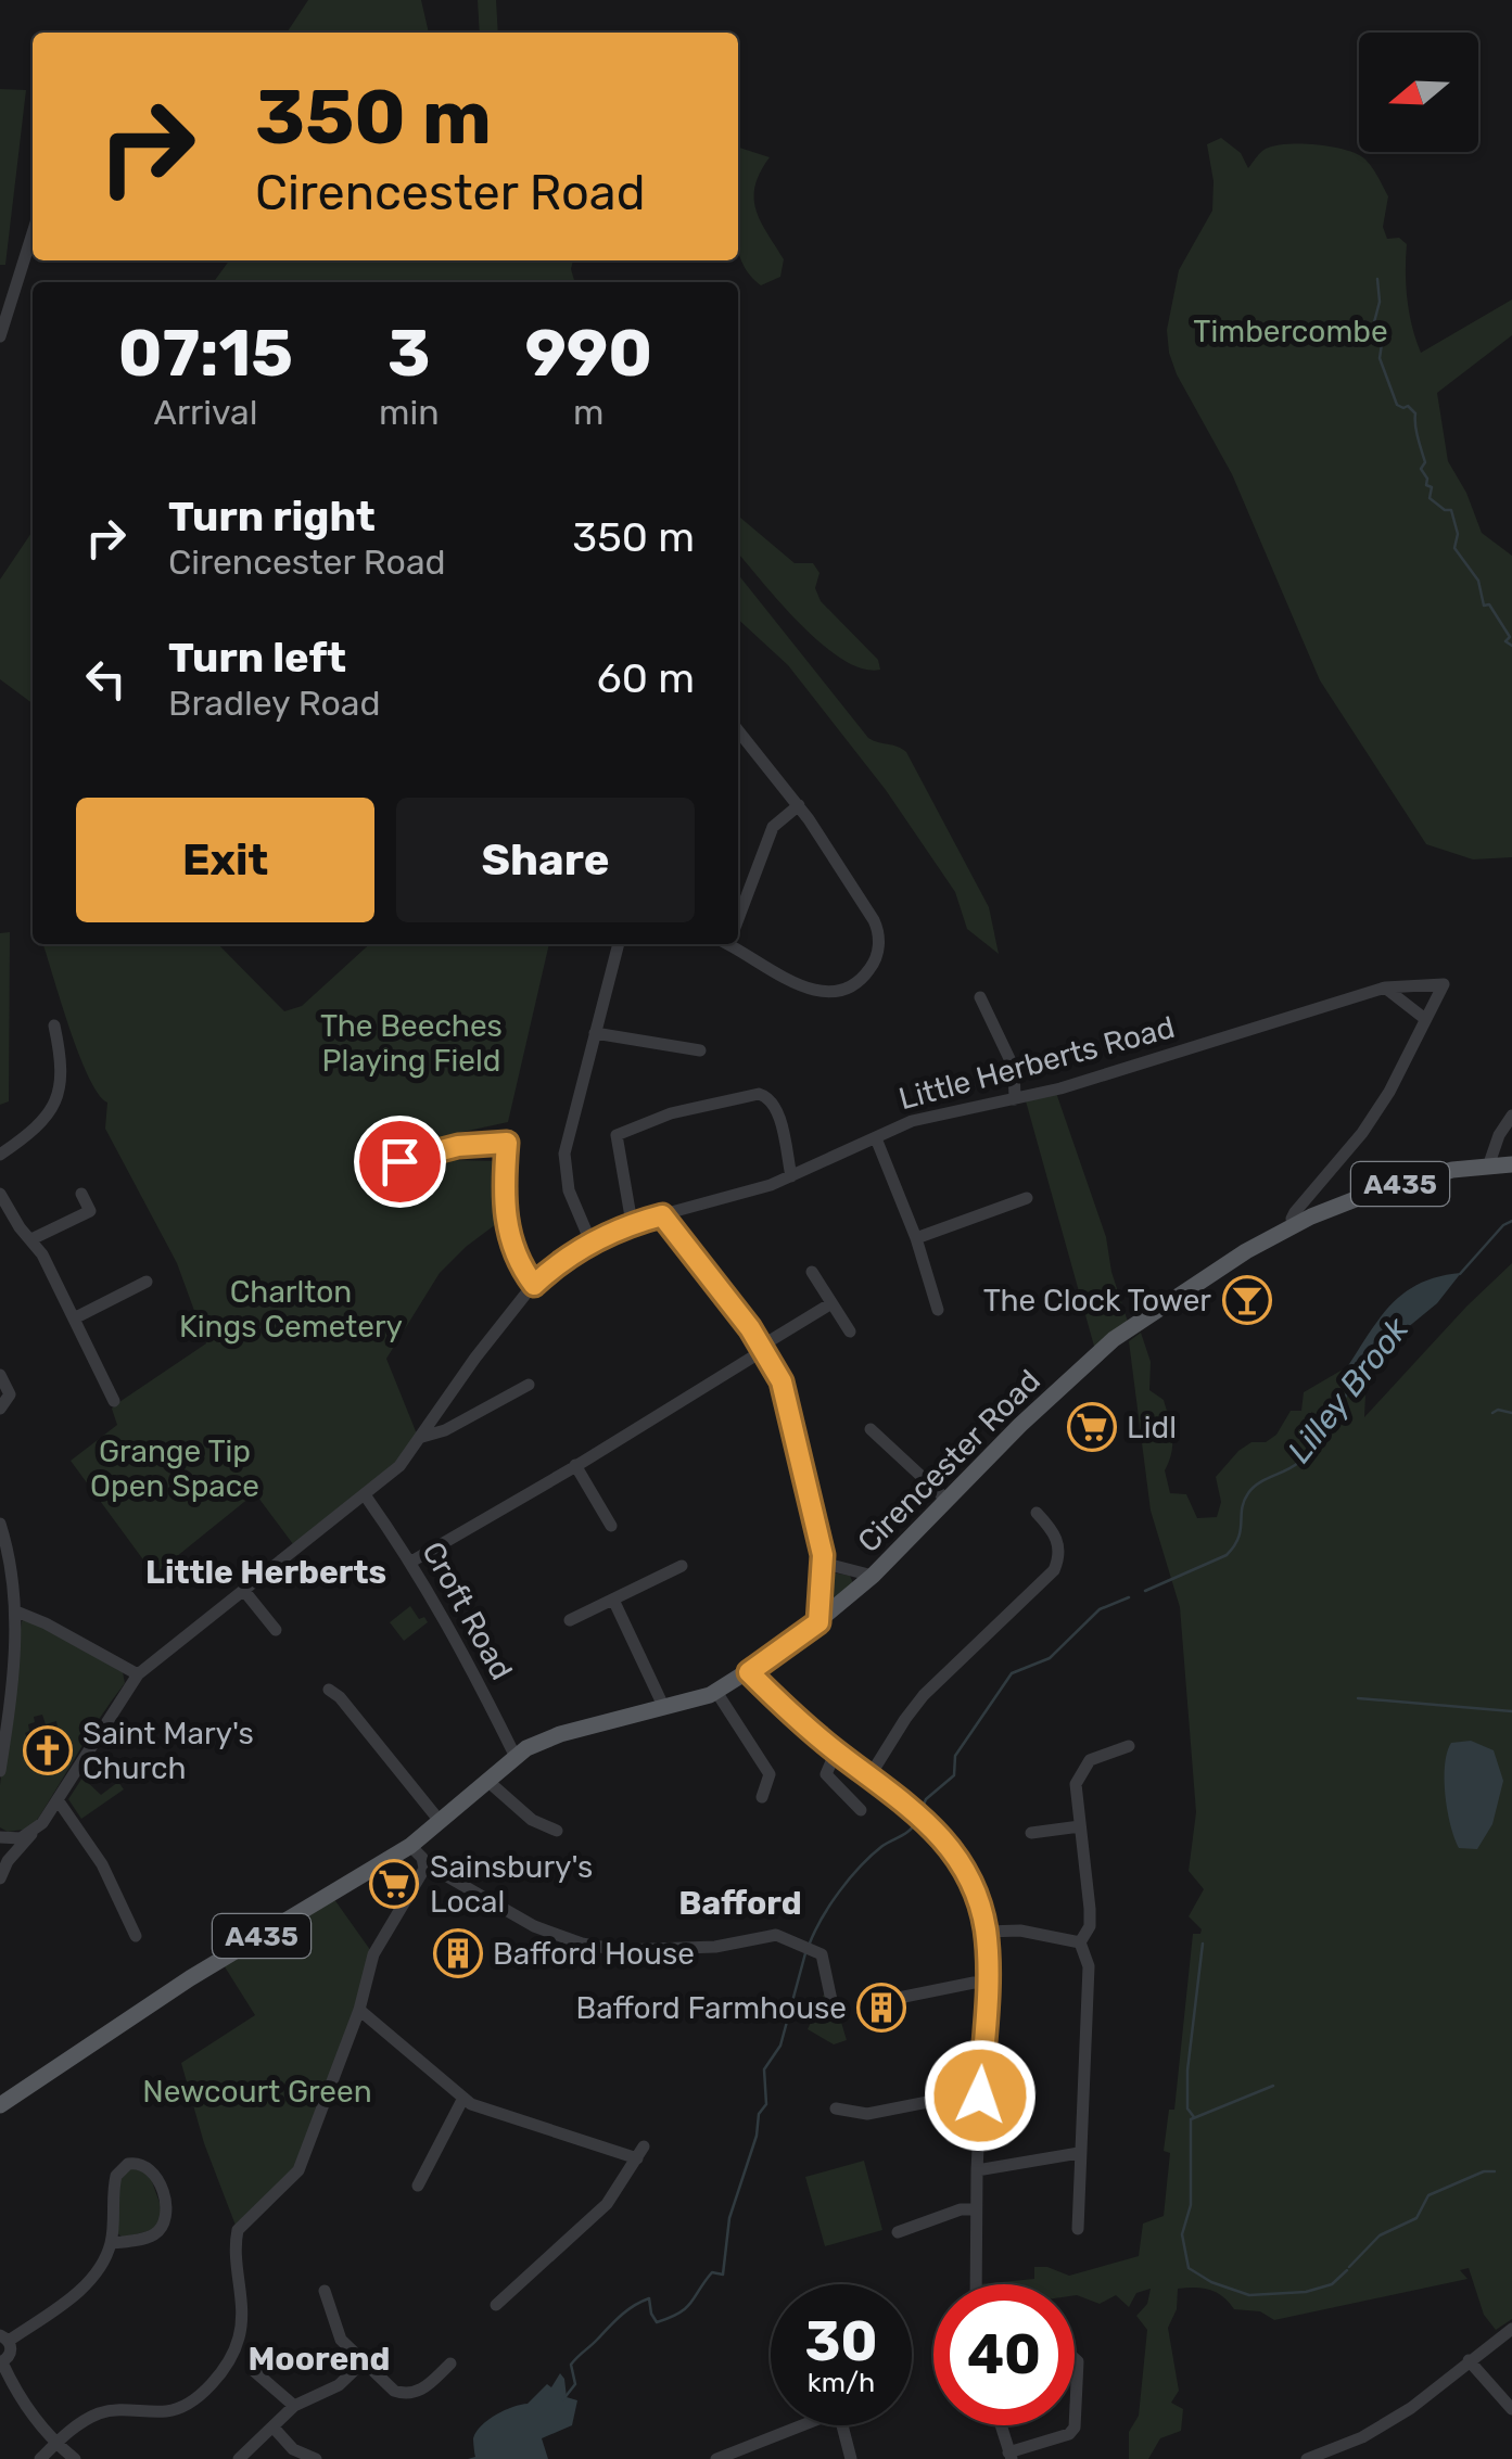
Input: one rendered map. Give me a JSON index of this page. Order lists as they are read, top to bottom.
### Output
{
  "streets": {
    "main road": ["A435", "Cirencester Road"],
    "street": ["Little Herberts Road", "Croft Road"]
  },
  "crossings": [
    ["Little Herberts Road", "Croft Road"],
    ["Cirencester Road", "Croft Road"]
  ],
  "districts": ["Little Herberts", "Bafford", "Moorend"],
  "water": ["Lilley Brook"],
  "parks": [
    "Timbercombe",
    "The Beeches Playing Field",
    "Charlton Kings Cemetery",
    "Grange Tip Open Space",
    "Newcourt Green"
  ],
  "places": {
    "bar": ["The Clock Tower"],
    "supermarket": ["Lidl", "Sainsbury's Local"],
    "church": ["Saint Mary's Church"],
    "building": ["Bafford House", "Bafford Farmhouse"]
  },
  "north": "left",
  "page": {
    "turn": ["350 m", "Cirencester Road"],
    "eta": [
      "07:15",
      "Arrival",
      "3",
      "min",
      "990",
      "m"
    ],
    "list": [
      {
        "name": "Turn right",
        "note": "Cirencester Road",
        "value": "350 m"
      },
      {
        "name": "Turn left",
        "note": "Bradley Road",
        "value": "60 m"
      }
    ],
    "buttons": ["Exit", "Share"],
    "speed": "30 km/h",
    "limit": "40"
  }
}
